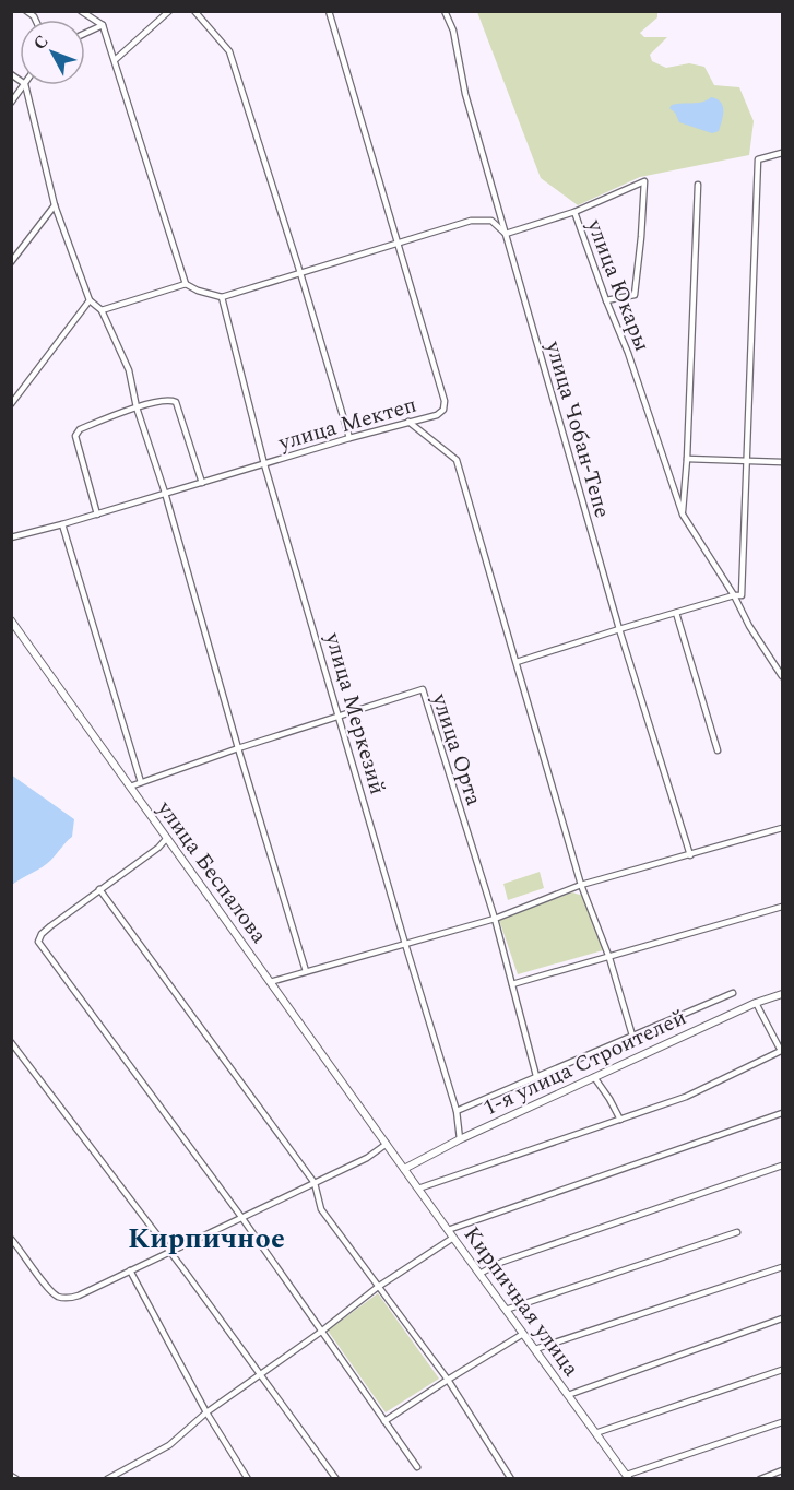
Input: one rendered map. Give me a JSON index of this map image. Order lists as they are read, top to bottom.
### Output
{
  "streets": {
    "main road": ["улица Беспалова", "1-я улица Строителей", "Кирпичная улица"],
    "street": [
      "улица Юкары",
      "улица Мектеп",
      "улица Чобан-Тепе",
      "улица Меркезий",
      "улица Орта"
    ]
  },
  "crossings": [
    ["улица Юкары", "улица Чобан-Тепе"],
    ["улица Мектеп", "улица Меркезий"],
    ["улица Меркезий", "улица Орта"],
    ["улица Меркезий", "1-я улица Строителей"],
    ["улица Орта", "улица Беспалова"],
    ["улица Беспалова", "Кирпичная улица"],
    ["1-я улица Строителей", "Кирпичная улица"]
  ],
  "districts": ["Кирпичное"],
  "north": "top left"
}
